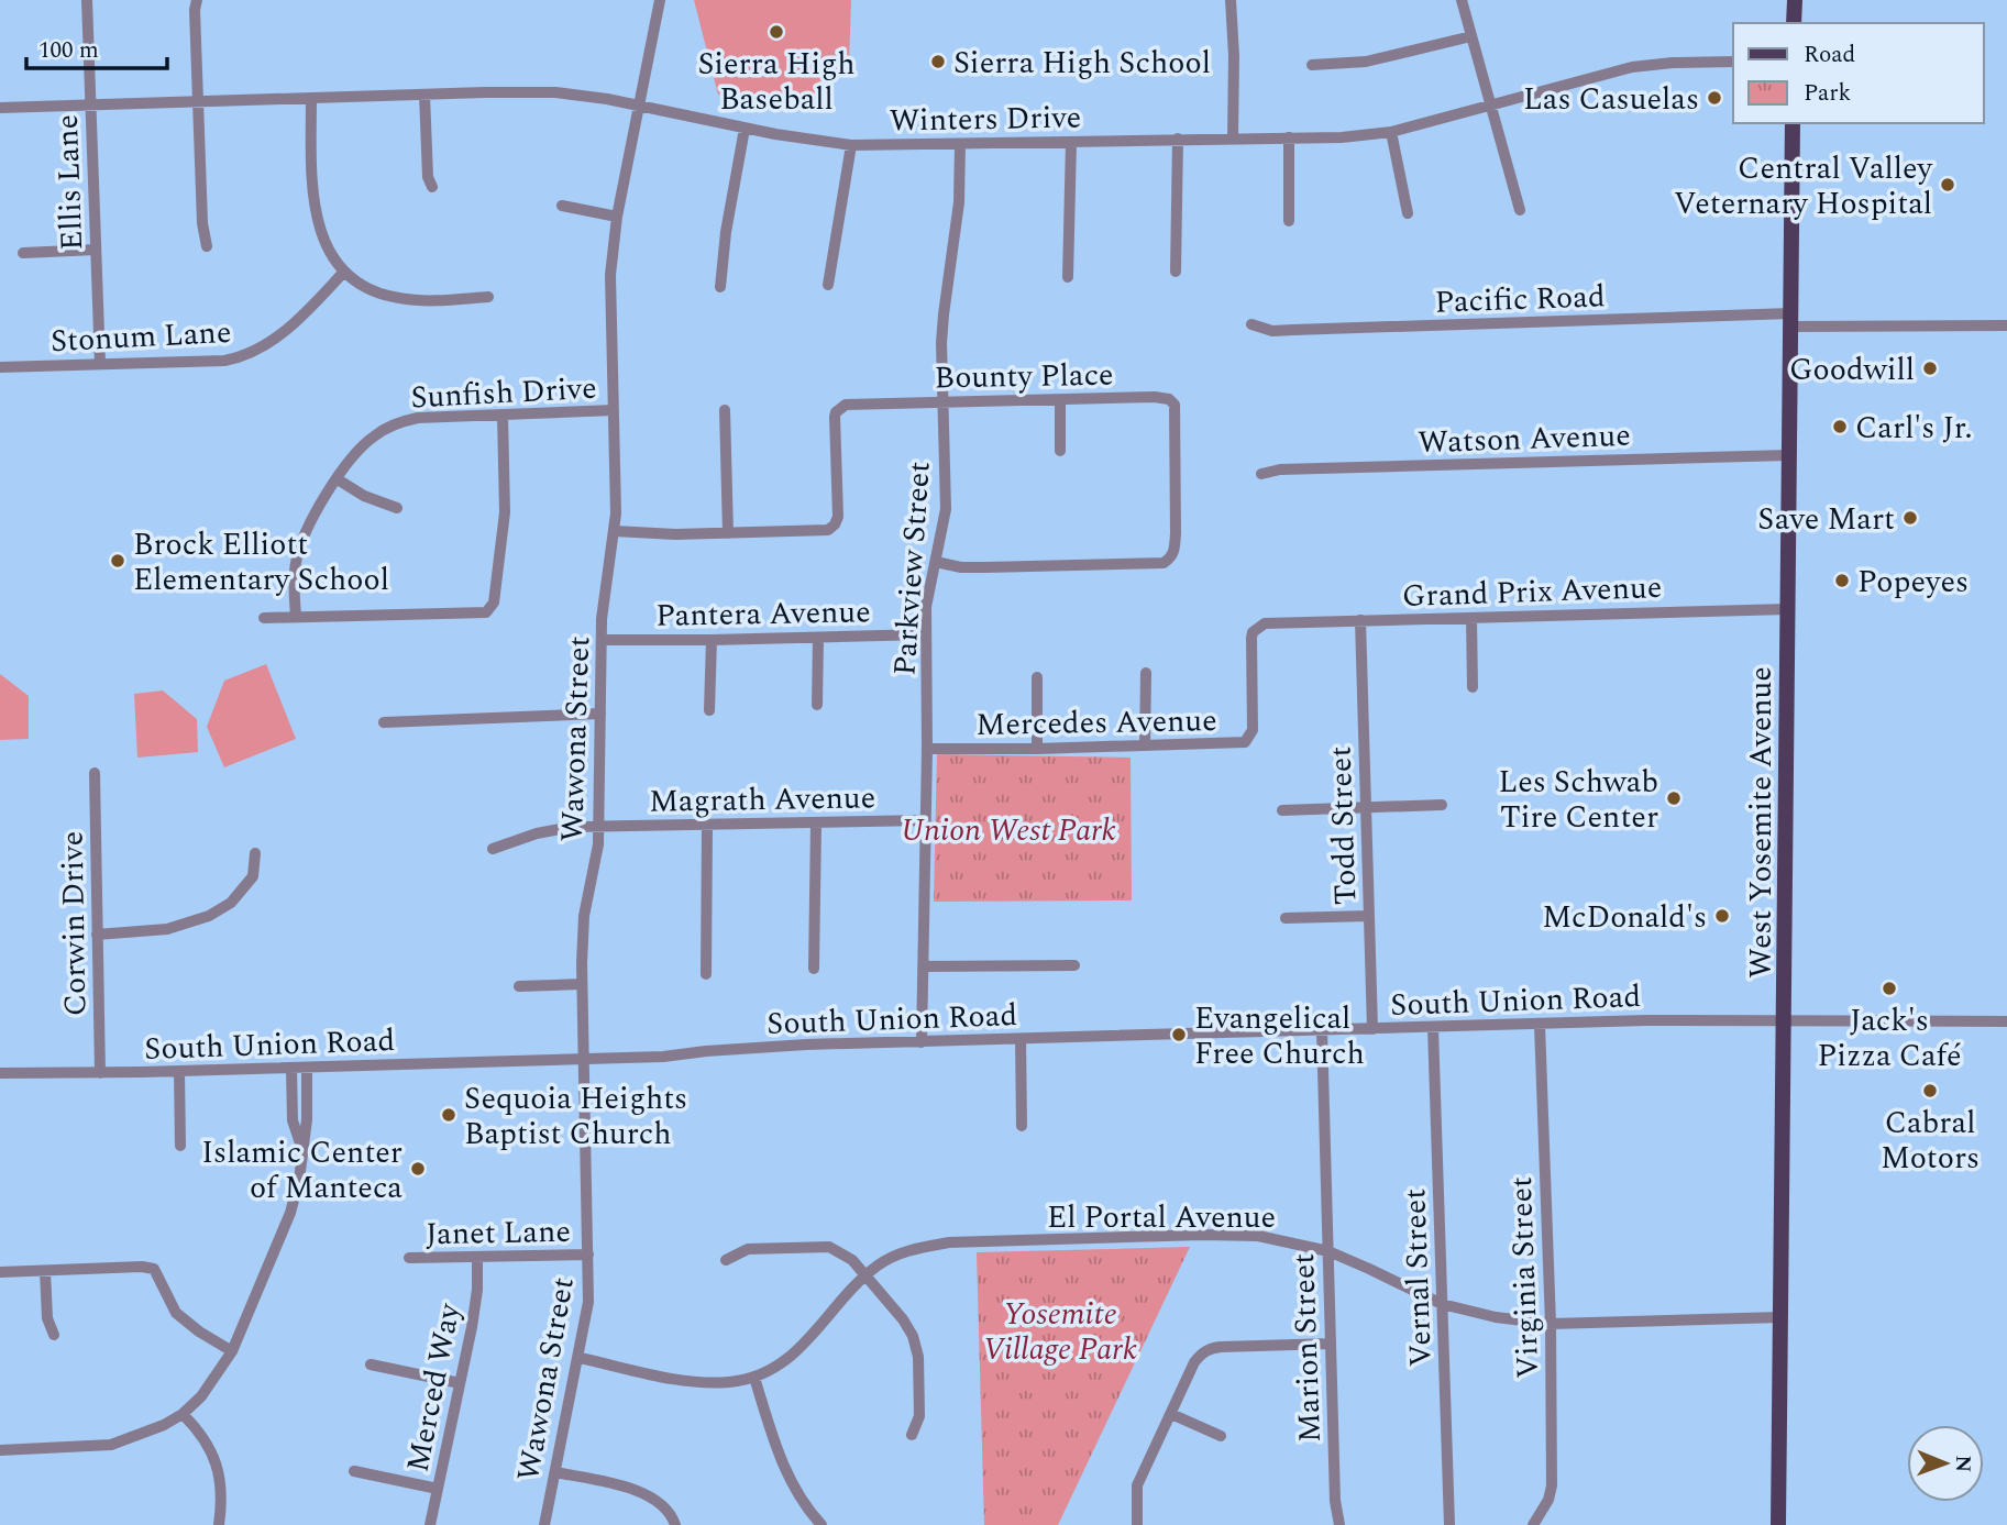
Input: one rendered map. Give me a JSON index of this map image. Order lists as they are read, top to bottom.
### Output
{
  "streets": {
    "main road": ["West Yosemite Avenue"],
    "street": [
      "Winters Drive",
      "Ellis Lane",
      "Pacific Road",
      "Stonum Lane",
      "Bounty Place",
      "Sunfish Drive",
      "Watson Avenue",
      "Parkview Street",
      "Grand Prix Avenue",
      "Pantera Avenue",
      "Mercedes Avenue",
      "Wawona Street",
      "Magrath Avenue",
      "Todd Street",
      "Corwin Drive",
      "South Union Road",
      "El Portal Avenue",
      "Janet Lane",
      "Vernal Street",
      "Virginia Street",
      "Marion Street",
      "Merced Way"
    ]
  },
  "crossings": [
    ["Winters Drive", "Ellis Lane"],
    ["Winters Drive", "Parkview Street"],
    ["Winters Drive", "Wawona Street"],
    ["Ellis Lane", "Stonum Lane"],
    ["Pacific Road", "West Yosemite Avenue"],
    ["Bounty Place", "Parkview Street"],
    ["Sunfish Drive", "Wawona Street"],
    ["Watson Avenue", "West Yosemite Avenue"],
    ["Parkview Street", "Pantera Avenue"],
    ["Parkview Street", "Mercedes Avenue"],
    ["Parkview Street", "Magrath Avenue"],
    ["Parkview Street", "South Union Road"],
    ["Grand Prix Avenue", "Mercedes Avenue"],
    ["Grand Prix Avenue", "West Yosemite Avenue"],
    ["Grand Prix Avenue", "Todd Street"],
    ["Pantera Avenue", "Wawona Street"],
    ["Wawona Street", "Magrath Avenue"],
    ["Wawona Street", "South Union Road"],
    ["Wawona Street", "El Portal Avenue"],
    ["Wawona Street", "Janet Lane"],
    ["West Yosemite Avenue", "South Union Road"],
    ["West Yosemite Avenue", "El Portal Avenue"],
    ["Todd Street", "South Union Road"],
    ["Corwin Drive", "South Union Road"],
    ["South Union Road", "Vernal Street"],
    ["South Union Road", "Virginia Street"],
    ["South Union Road", "Marion Street"],
    ["El Portal Avenue", "Vernal Street"],
    ["El Portal Avenue", "Virginia Street"],
    ["El Portal Avenue", "Marion Street"],
    ["Janet Lane", "Merced Way"]
  ],
  "parks": ["Union West Park", "Yosemite Village Park"],
  "places": [
    "Sierra High Baseball",
    "Sierra High School",
    "Las Casuelas",
    "Central Valley Veternary Hospital",
    "Goodwill",
    "Carl's Jr.",
    "Save Mart",
    "Brock Elliott Elementary School",
    "Popeyes",
    "Les Schwab Tire Center",
    "McDonald's",
    "Jack's Pizza Café",
    "Evangelical Free Church",
    "Cabral Motors",
    "Sequoia Heights Baptist Church",
    "Islamic Center of Manteca"
  ],
  "legend": ["Road", "Park"],
  "scale_bar": "100 m",
  "north": "right"
}
